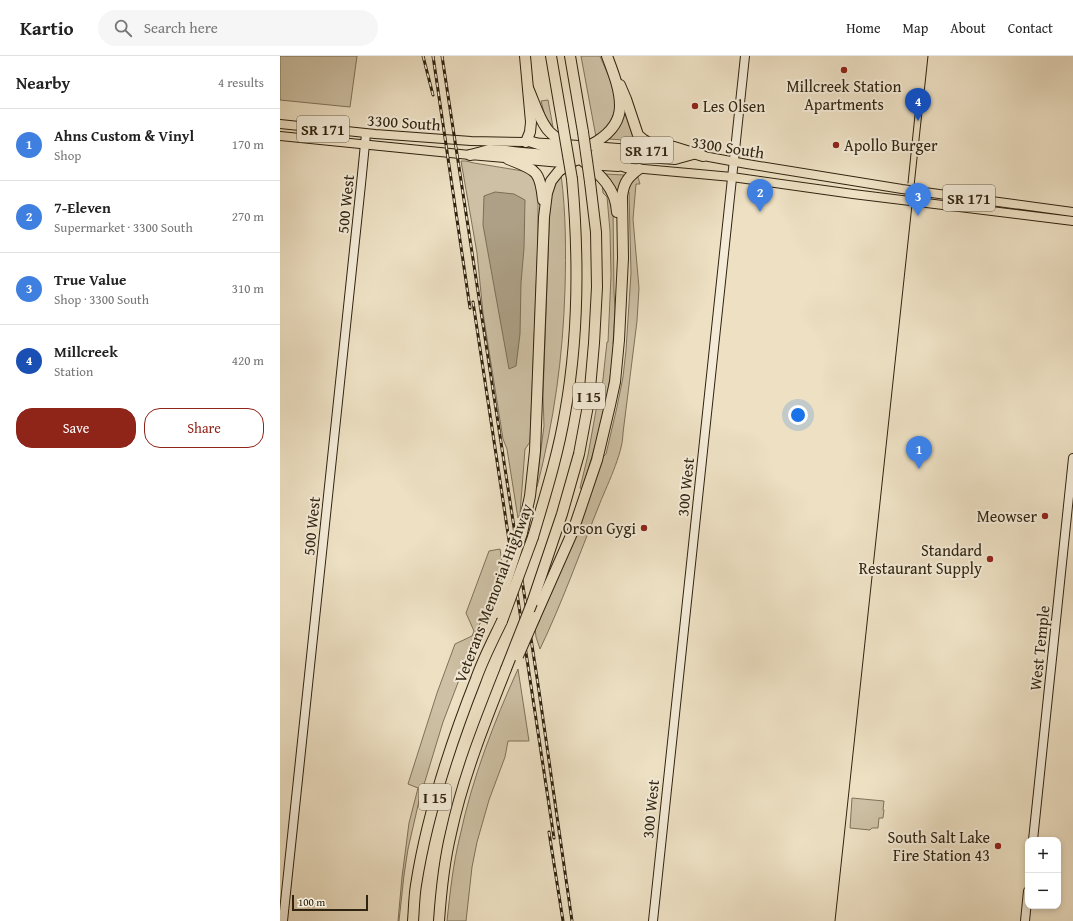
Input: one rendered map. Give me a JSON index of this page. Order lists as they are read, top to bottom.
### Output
{
  "streets": {
    "highway": ["I 15", "Veterans Memorial Highway"],
    "main road": ["3300 South", "SR 171"],
    "street": ["500 West", "300 West", "West Temple"]
  },
  "crossings": [
    ["3300 South", "500 West"],
    ["3300 South", "300 West"]
  ],
  "places": [
    "Millcreek Station Apartments",
    "Les Olsen",
    "Apollo Burger",
    "Meowser",
    "Orson Gygi",
    "Standard Restaurant Supply",
    "South Salt Lake Fire Station 43"
  ],
  "scale_bar": "100 m",
  "page": {
    "header": "Kartio",
    "search": "Search here",
    "nav": [
      "Home",
      "Map",
      "About",
      "Contact"
    ],
    "heading": ["Nearby", "4 results"],
    "pins": [
      "4",
      "2",
      "3",
      "1"
    ],
    "list": [
      {
        "mark": "1",
        "name": "Ahns Custom & Vinyl",
        "note": "Shop",
        "value": "170 m"
      },
      {
        "mark": "2",
        "name": "7-Eleven",
        "note": "Supermarket · 3300 South",
        "value": "270 m"
      },
      {
        "mark": "3",
        "name": "True Value",
        "note": "Shop · 3300 South",
        "value": "310 m"
      },
      {
        "mark": "4",
        "name": "Millcreek",
        "note": "Station",
        "value": "420 m"
      }
    ],
    "buttons": ["Save", "Share"],
    "map_buttons": ["+", "−"],
    "scale": "100 m"
  }
}
